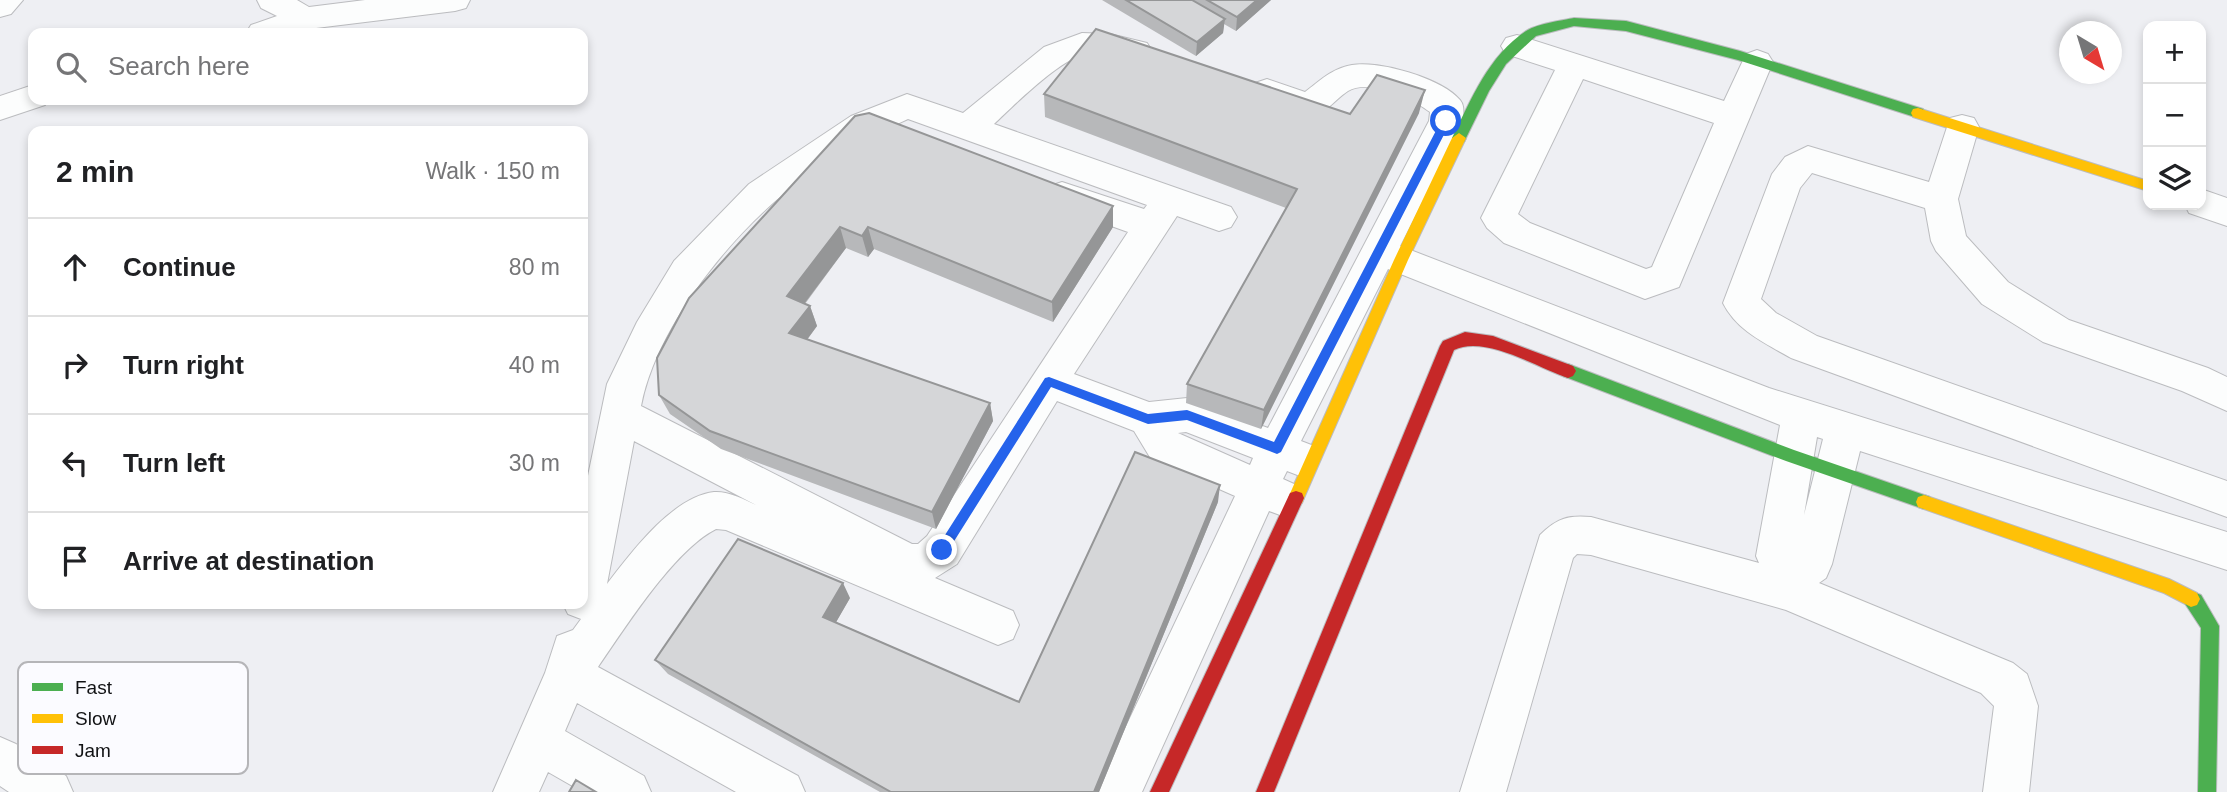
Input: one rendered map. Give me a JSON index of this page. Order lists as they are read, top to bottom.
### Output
{
  "legend": ["Fast", "Slow", "Jam"],
  "north": "bottom right",
  "page": {
    "map_buttons": ["+", "−"],
    "search": "Search here",
    "heading": ["2 min", "Walk · 150 m"],
    "list": [
      ["Continue", "80 m"],
      ["Turn right", "40 m"],
      ["Turn left", "30 m"],
      "Arrive at destination"
    ]
  }
}
